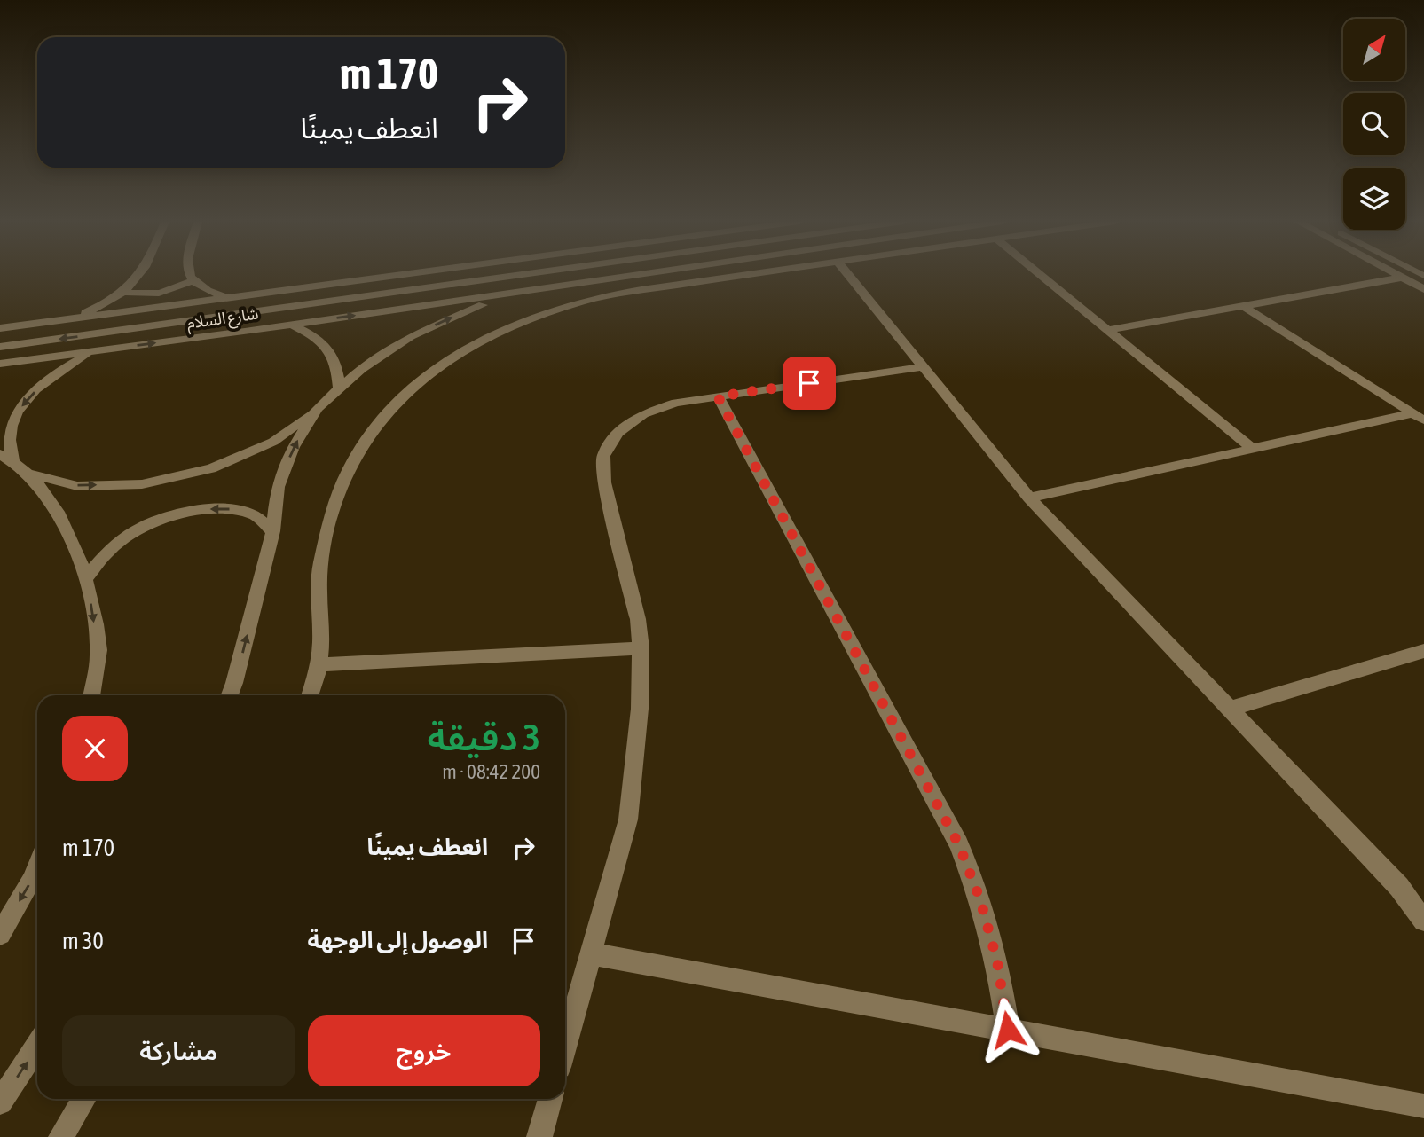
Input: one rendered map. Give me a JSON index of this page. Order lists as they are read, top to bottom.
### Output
{
  "streets": {
    "street": ["شارع السلام"]
  },
  "north": "top right",
  "page": {
    "turn": ["170 m", "انعطف يمينًا"],
    "heading": ["3 دقيقة", "200 m · 08:42"],
    "list": [
      {
        "name": "انعطف يمينًا",
        "value": "170 m"
      },
      {
        "name": "الوصول إلى الوجهة",
        "value": "30 m"
      }
    ],
    "buttons": ["خروج", "مشاركة"]
  }
}
